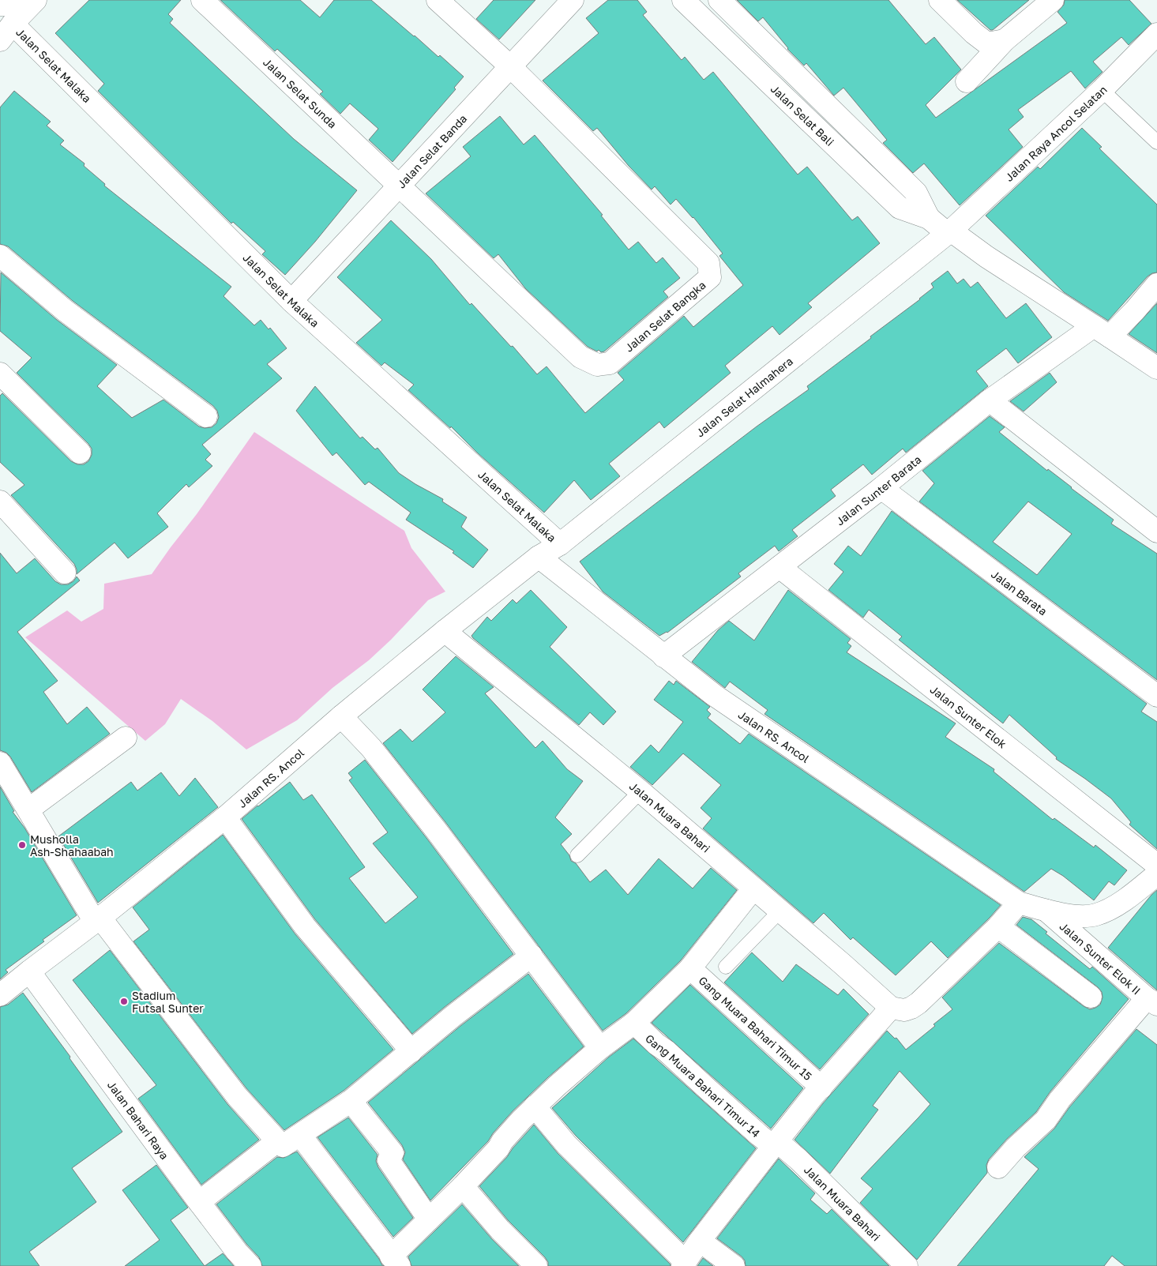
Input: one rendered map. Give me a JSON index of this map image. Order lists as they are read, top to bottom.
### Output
{
  "streets": {
    "street": [
      "Jalan Selat Malaka",
      "Jalan Selat Sunda",
      "Jalan Selat Bali",
      "Jalan Raya Ancol Selatan",
      "Jalan Selat Banda",
      "Jalan Selat Bangka",
      "Jalan Selat Halmahera",
      "Jalan Sunter Barata",
      "Jalan Barata",
      "Jalan Sunter Elok",
      "Jalan RS. Ancol",
      "Jalan Muara Bahari",
      "Jalan Sunter Elok II",
      "Gang Muara Bahari Timur 15",
      "Gang Muara Bahari Timur 14",
      "Jalan Bahari Raya"
    ]
  },
  "crossings": [
    ["Jalan Selat Malaka", "Jalan Selat Banda"],
    ["Jalan Selat Malaka", "Jalan Selat Halmahera"],
    ["Jalan Selat Malaka", "Jalan RS. Ancol"],
    ["Jalan Selat Sunda", "Jalan Selat Banda"],
    ["Jalan Selat Sunda", "Jalan Selat Bangka"],
    ["Jalan Selat Bali", "Jalan Raya Ancol Selatan"],
    ["Jalan Selat Bali", "Jalan Selat Halmahera"],
    ["Jalan Raya Ancol Selatan", "Jalan Selat Halmahera"],
    ["Jalan Selat Banda", "Jalan Selat Bangka"],
    ["Jalan Selat Halmahera", "Jalan RS. Ancol"],
    ["Jalan Sunter Barata", "Jalan Barata"],
    ["Jalan Sunter Barata", "Jalan Sunter Elok"],
    ["Jalan Sunter Barata", "Jalan RS. Ancol"],
    ["Jalan RS. Ancol", "Jalan Muara Bahari"],
    ["Jalan RS. Ancol", "Jalan Bahari Raya"],
    ["Jalan Muara Bahari", "Gang Muara Bahari Timur 14"]
  ],
  "places": ["Musholla Ash-Shahaabah", "Stadium Futsal Sunter"]
}
